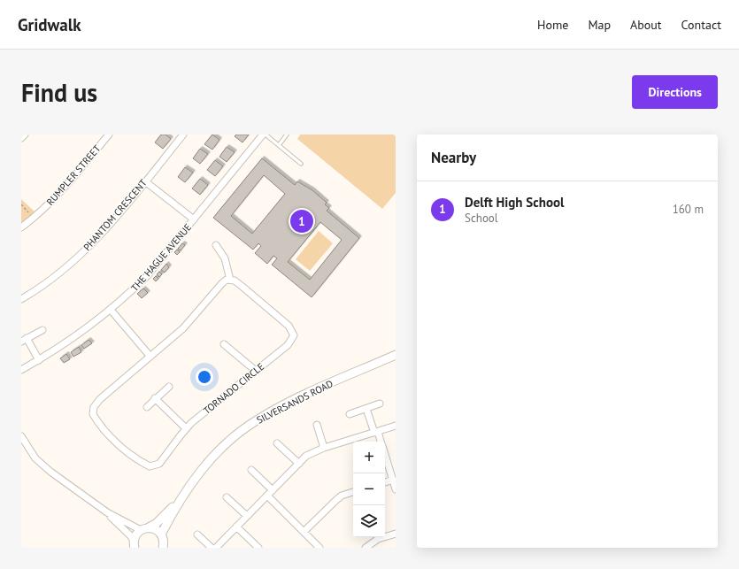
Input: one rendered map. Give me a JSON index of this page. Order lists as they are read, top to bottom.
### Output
{
  "streets": {
    "street": [
      "RUMPLER STREET",
      "PHANTOM CRESCENT",
      "THE HAGUE AVENUE",
      "TORNADO CIRCLE",
      "SILVERSANDS ROAD"
    ]
  },
  "page": {
    "header": "Gridwalk",
    "nav": [
      "Home",
      "Map",
      "About",
      "Contact"
    ],
    "buttons": "Directions",
    "title": "Find us",
    "heading": "Nearby",
    "list": [
      {
        "mark": "1",
        "name": "Delft High School",
        "note": "School",
        "value": "160 m"
      }
    ],
    "pins": "1",
    "map_buttons": ["+", "−"]
  }
}
